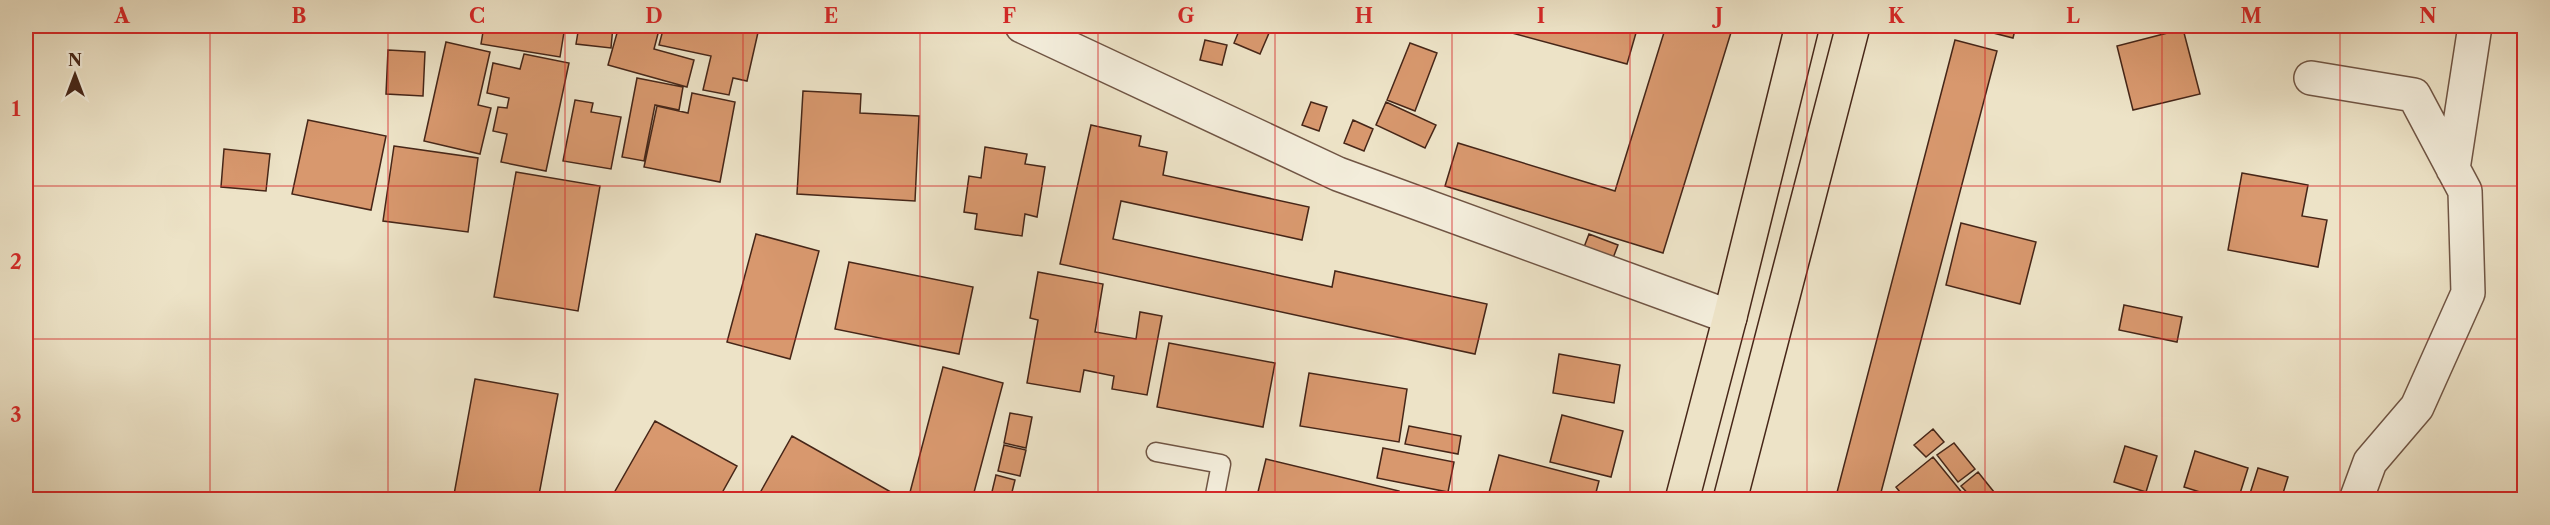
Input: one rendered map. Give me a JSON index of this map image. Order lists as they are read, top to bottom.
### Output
{
  "north": "top",
  "grid": {
    "columns": [
      "A",
      "B",
      "C",
      "D",
      "E",
      "F",
      "G",
      "H",
      "I",
      "J",
      "K",
      "L",
      "M",
      "N"
    ],
    "rows": ["1", "2", "3"]
  }
}
